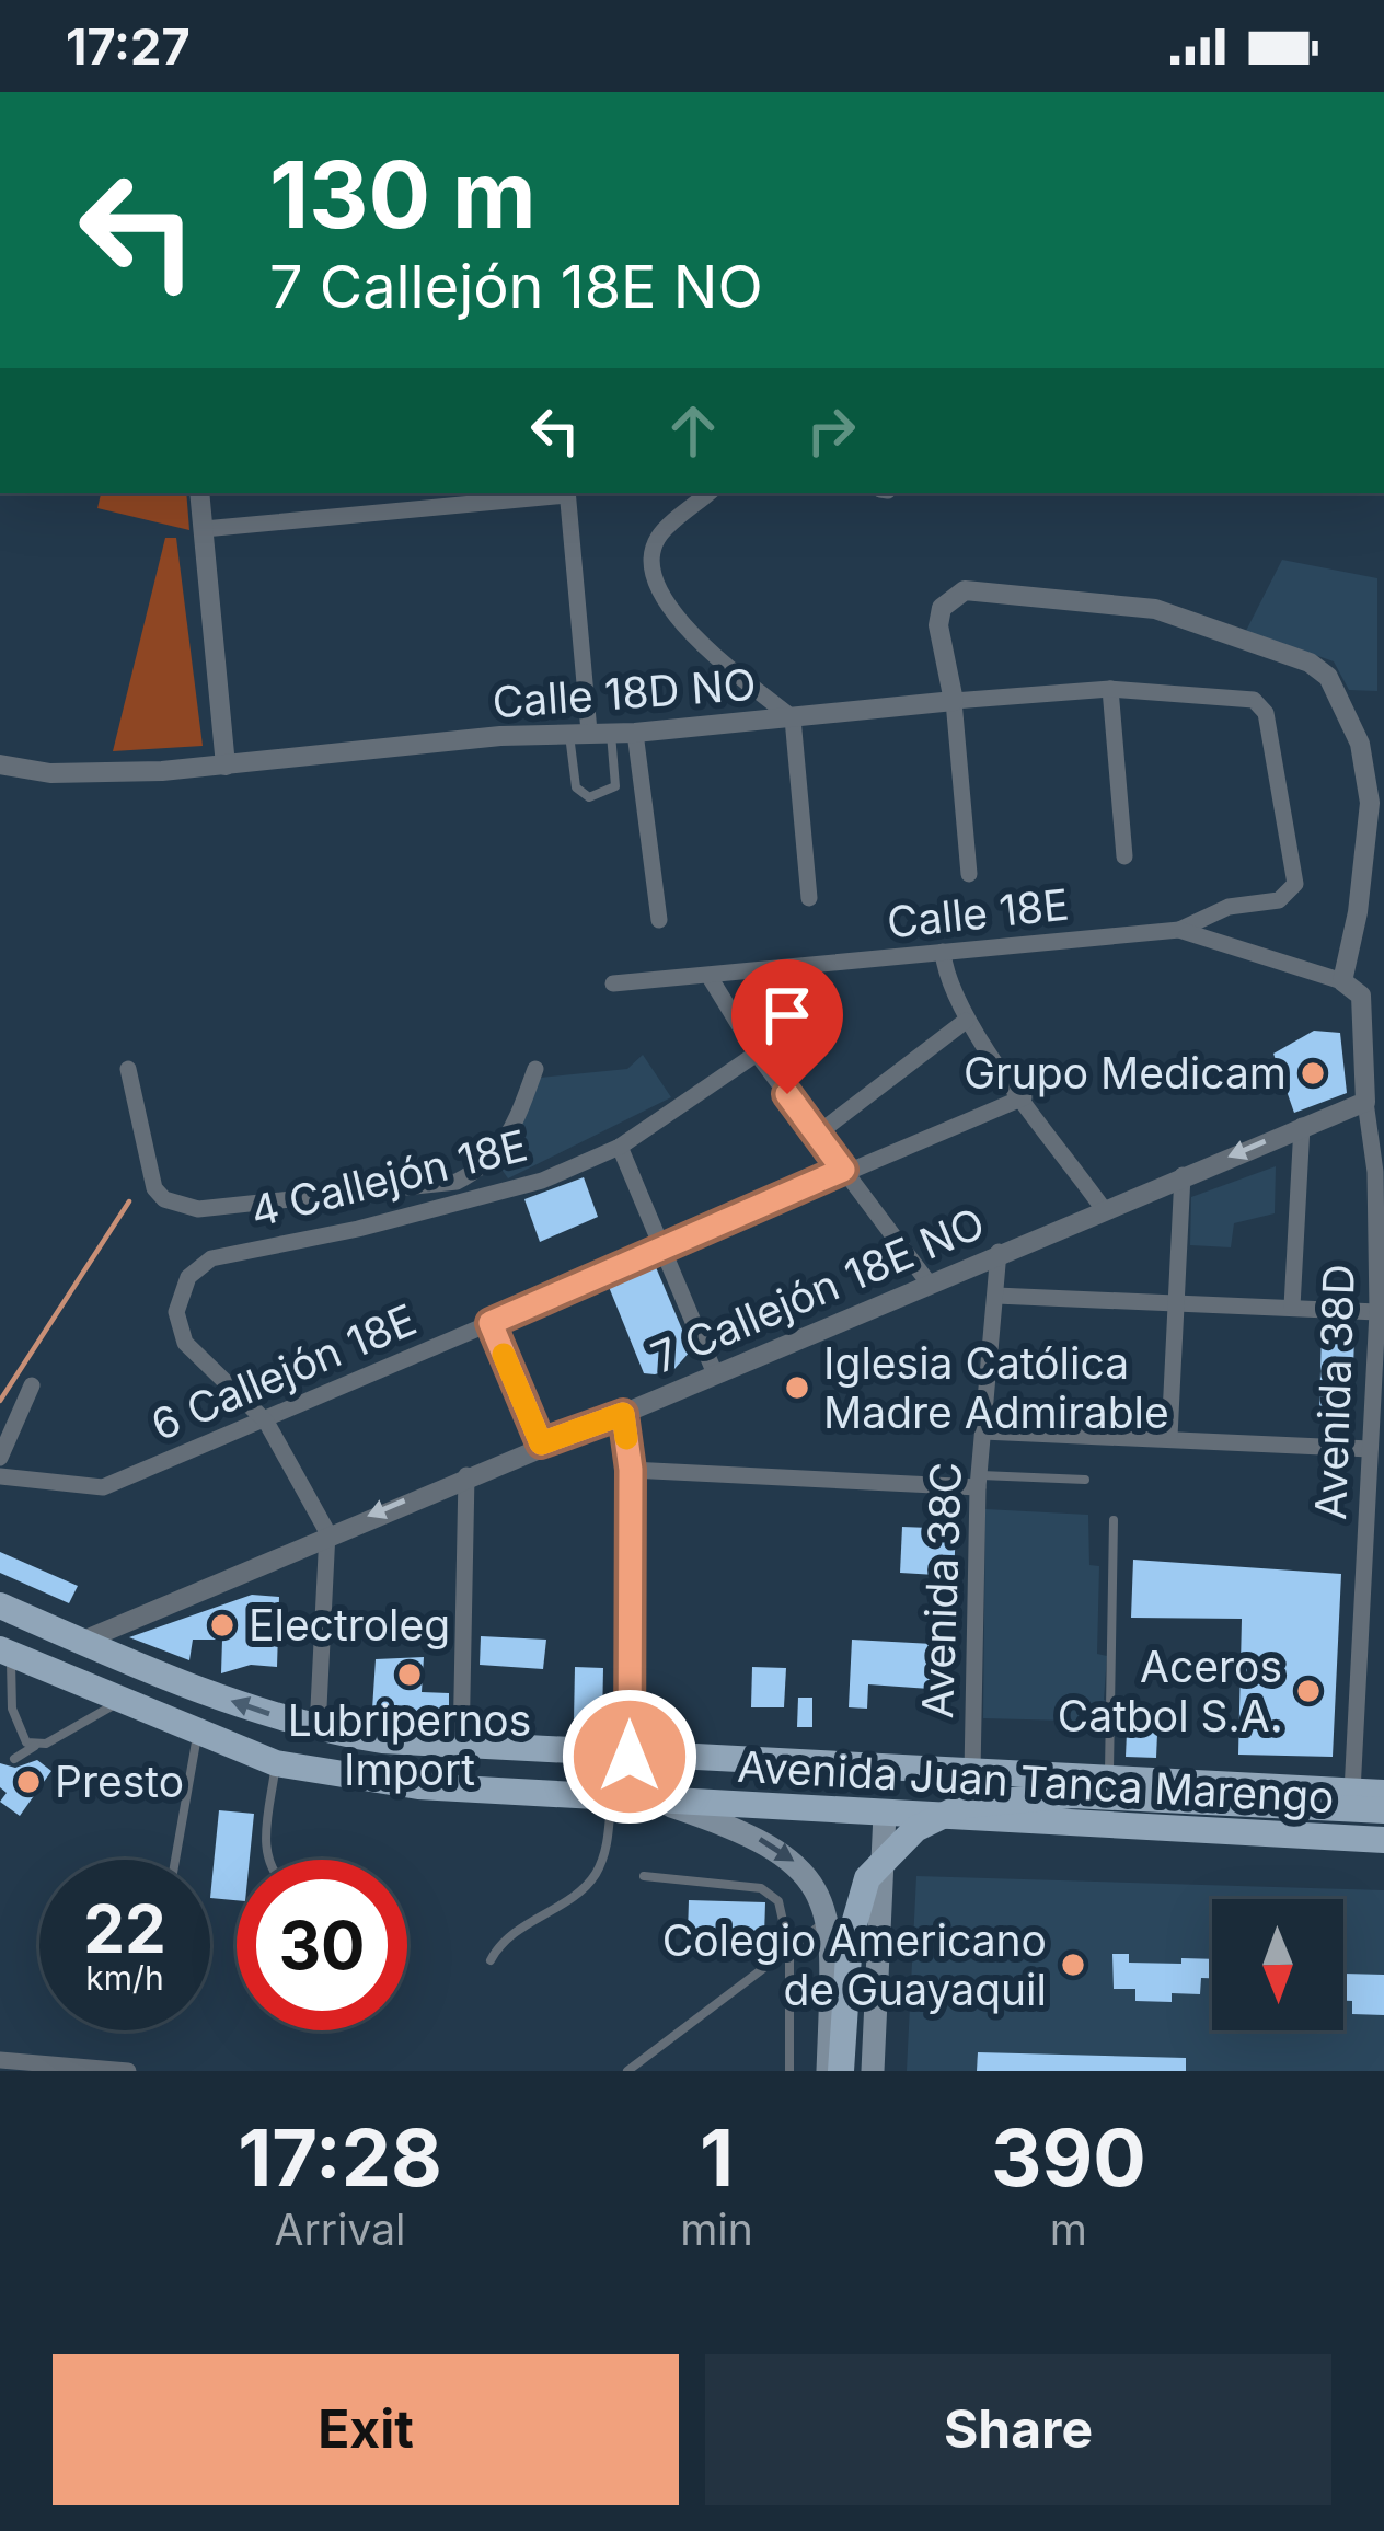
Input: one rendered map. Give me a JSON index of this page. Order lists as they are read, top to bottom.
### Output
{
  "streets": {
    "main road": ["Avenida Juan Tanca Marengo"],
    "street": [
      "Calle 18D NO",
      "Calle 18E",
      "4 Callejón 18E",
      "7 Callejón 18E NO",
      "6 Callejón 18E",
      "Avenida 38D",
      "Avenida 38C"
    ]
  },
  "crossings": [
    ["Calle 18D NO", "Calle 18E"],
    ["4 Callejón 18E", "6 Callejón 18E"],
    ["7 Callejón 18E NO", "Avenida 38D"],
    ["7 Callejón 18E NO", "Avenida 38C"],
    ["7 Callejón 18E NO", "Avenida Juan Tanca Marengo"],
    ["Avenida 38D", "Avenida Juan Tanca Marengo"],
    ["Avenida 38C", "Avenida Juan Tanca Marengo"]
  ],
  "places": [
    "Grupo Medicam",
    "Iglesia Católica Madre Admirable",
    "Electroleg",
    "Lubripernos Import",
    "Aceros Catbol S.A.",
    "Presto",
    "Colegio Americano de Guayaquil"
  ],
  "north": "bottom",
  "page": {
    "status": "17:27",
    "turn": ["130 m", "7 Callejón 18E NO"],
    "speed": "22 km/h",
    "limit": "30",
    "eta": [
      "17:28",
      "Arrival",
      "1",
      "min",
      "390",
      "m"
    ],
    "buttons": ["Exit", "Share"]
  }
}
